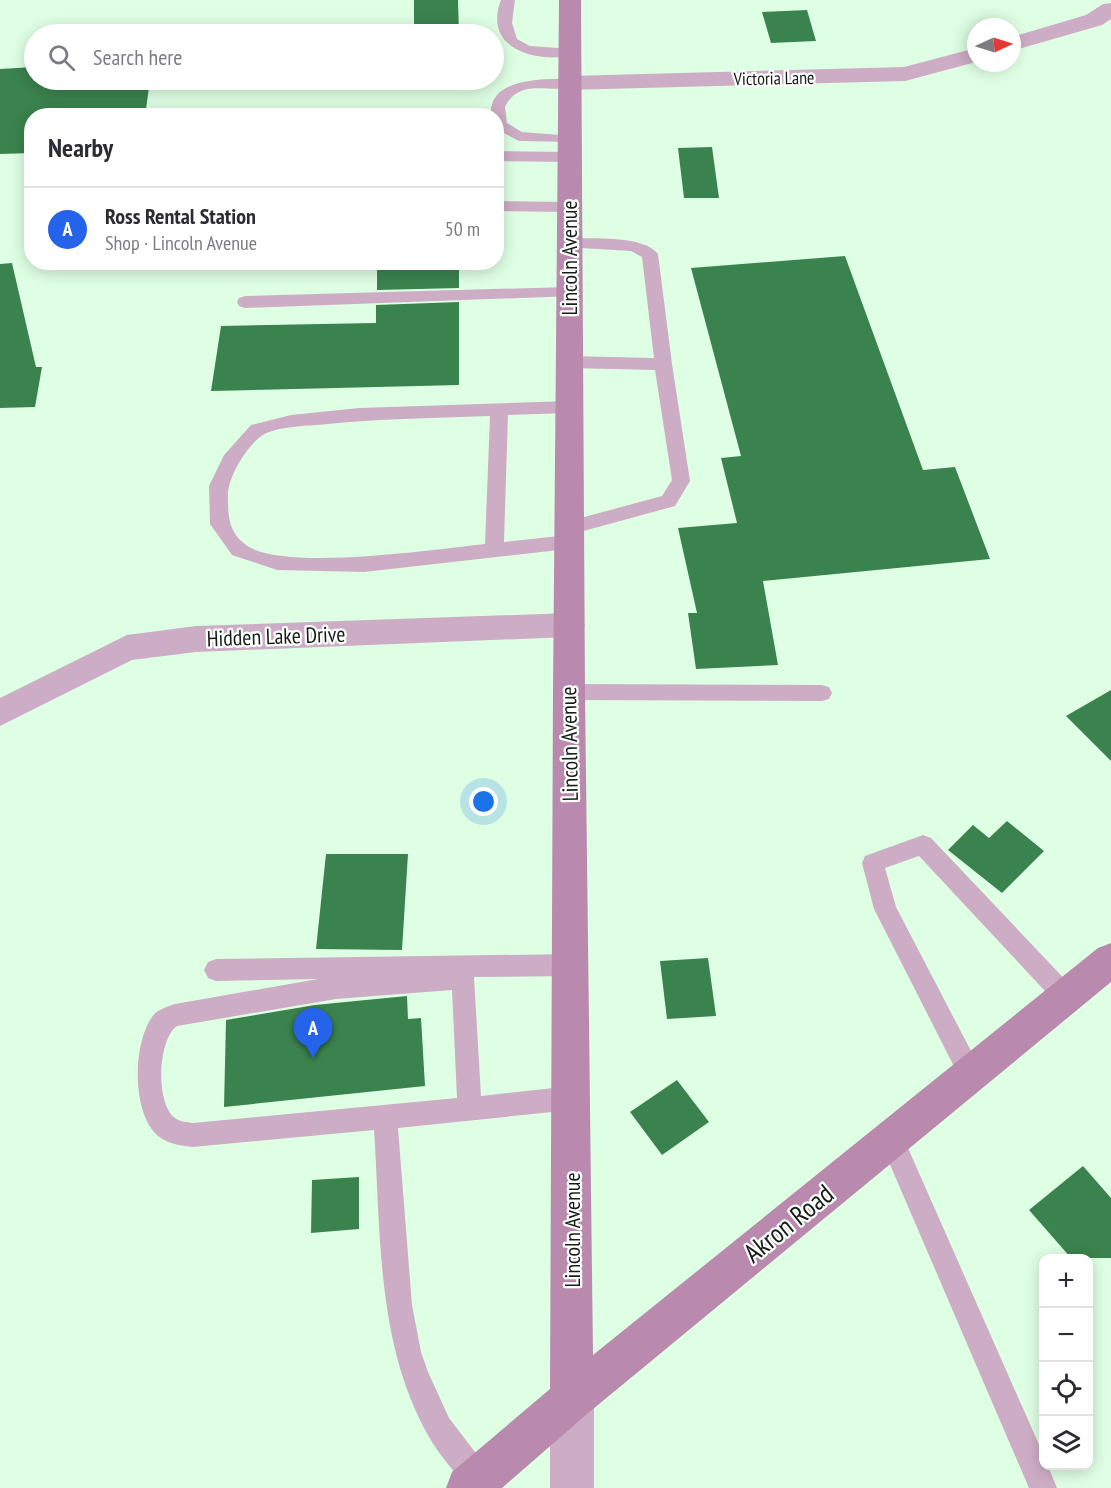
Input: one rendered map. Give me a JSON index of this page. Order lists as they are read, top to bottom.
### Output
{
  "streets": {
    "street": [
      "Victoria Lane",
      "Lincoln Avenue",
      "Hidden Lake Drive",
      "Akron Road"
    ]
  },
  "crossings": [
    ["Victoria Lane", "Lincoln Avenue"],
    ["Lincoln Avenue", "Hidden Lake Drive"],
    ["Lincoln Avenue", "Akron Road"]
  ],
  "north": "right",
  "page": {
    "search": "Search here",
    "heading": "Nearby",
    "list": [
      {
        "mark": "A",
        "name": "Ross Rental Station",
        "note": "Shop · Lincoln Avenue",
        "value": "50 m"
      }
    ],
    "pins": "A",
    "map_buttons": ["+", "−"]
  }
}
